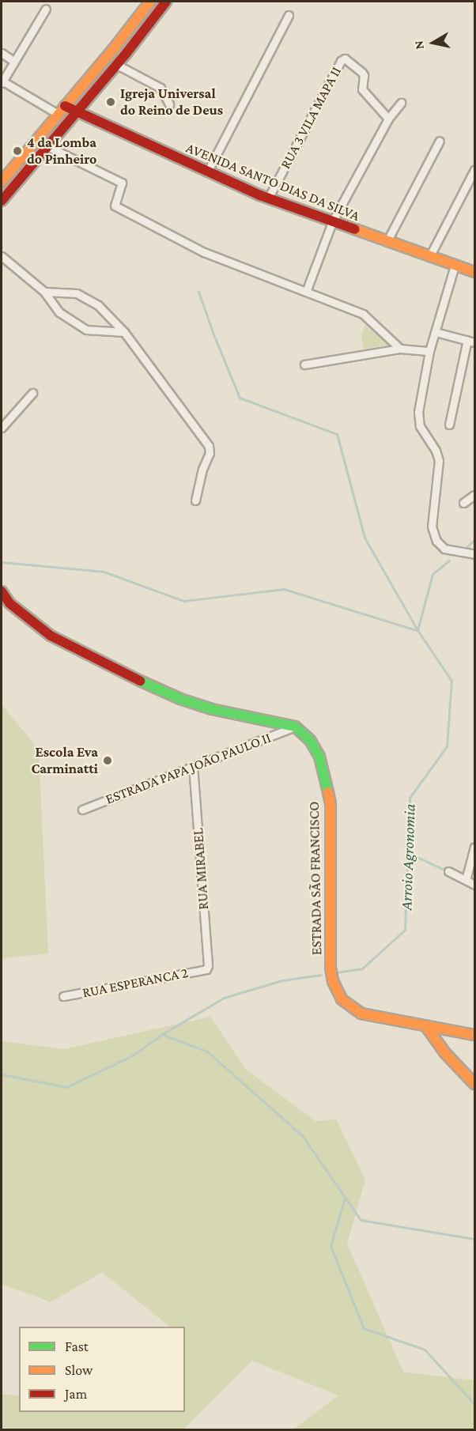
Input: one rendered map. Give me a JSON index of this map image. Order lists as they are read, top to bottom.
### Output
{
  "streets": {
    "main road": ["AVENIDA SANTO DIAS DA SILVA", "ESTRADA SÃO FRANCISCO"],
    "street": [
      "RUA 3 VILA MAPA II",
      "ESTRADA PAPA JOÃO PAULO II",
      "RUA MIRABEL",
      "RUA ESPERANCA 2"
    ]
  },
  "crossings": [
    ["RUA 3 VILA MAPA II", "AVENIDA SANTO DIAS DA SILVA"],
    ["ESTRADA PAPA JOÃO PAULO II", "RUA MIRABEL"],
    ["ESTRADA PAPA JOÃO PAULO II", "ESTRADA SÃO FRANCISCO"],
    ["RUA MIRABEL", "RUA ESPERANCA 2"]
  ],
  "water": ["Arroio Agronomia"],
  "places": ["Igreja Universal do Reino de Deus", "4 da Lomba do Pinheiro", "Escola Eva Carminatti"],
  "legend": ["Fast", "Slow", "Jam"],
  "north": "left"
}
